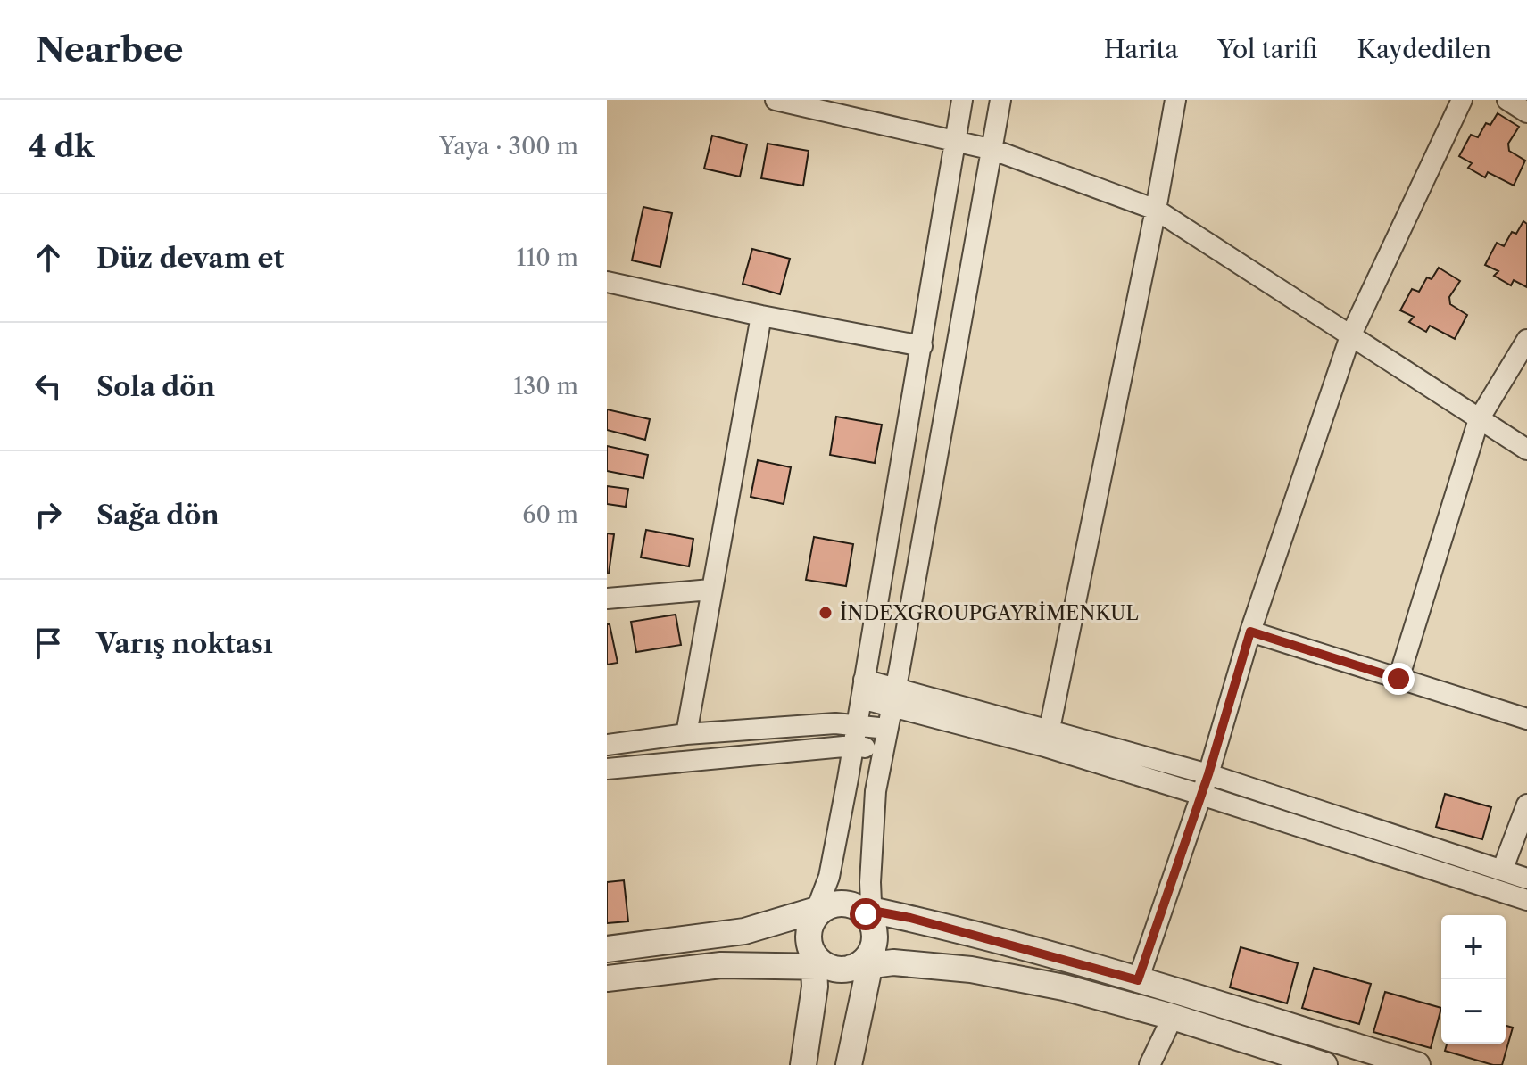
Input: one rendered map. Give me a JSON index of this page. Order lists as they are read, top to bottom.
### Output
{
  "places": ["İNDEXGROUPGAYRİMENKUL"],
  "page": {
    "header": "Nearbee",
    "nav": ["Harita", "Yol tarifi", "Kaydedilen"],
    "heading": ["4 dk", "Yaya · 300 m"],
    "list": [
      ["Düz devam et", "110 m"],
      ["Sola dön", "130 m"],
      ["Sağa dön", "60 m"],
      "Varış noktası"
    ],
    "map_buttons": ["+", "−"]
  }
}
